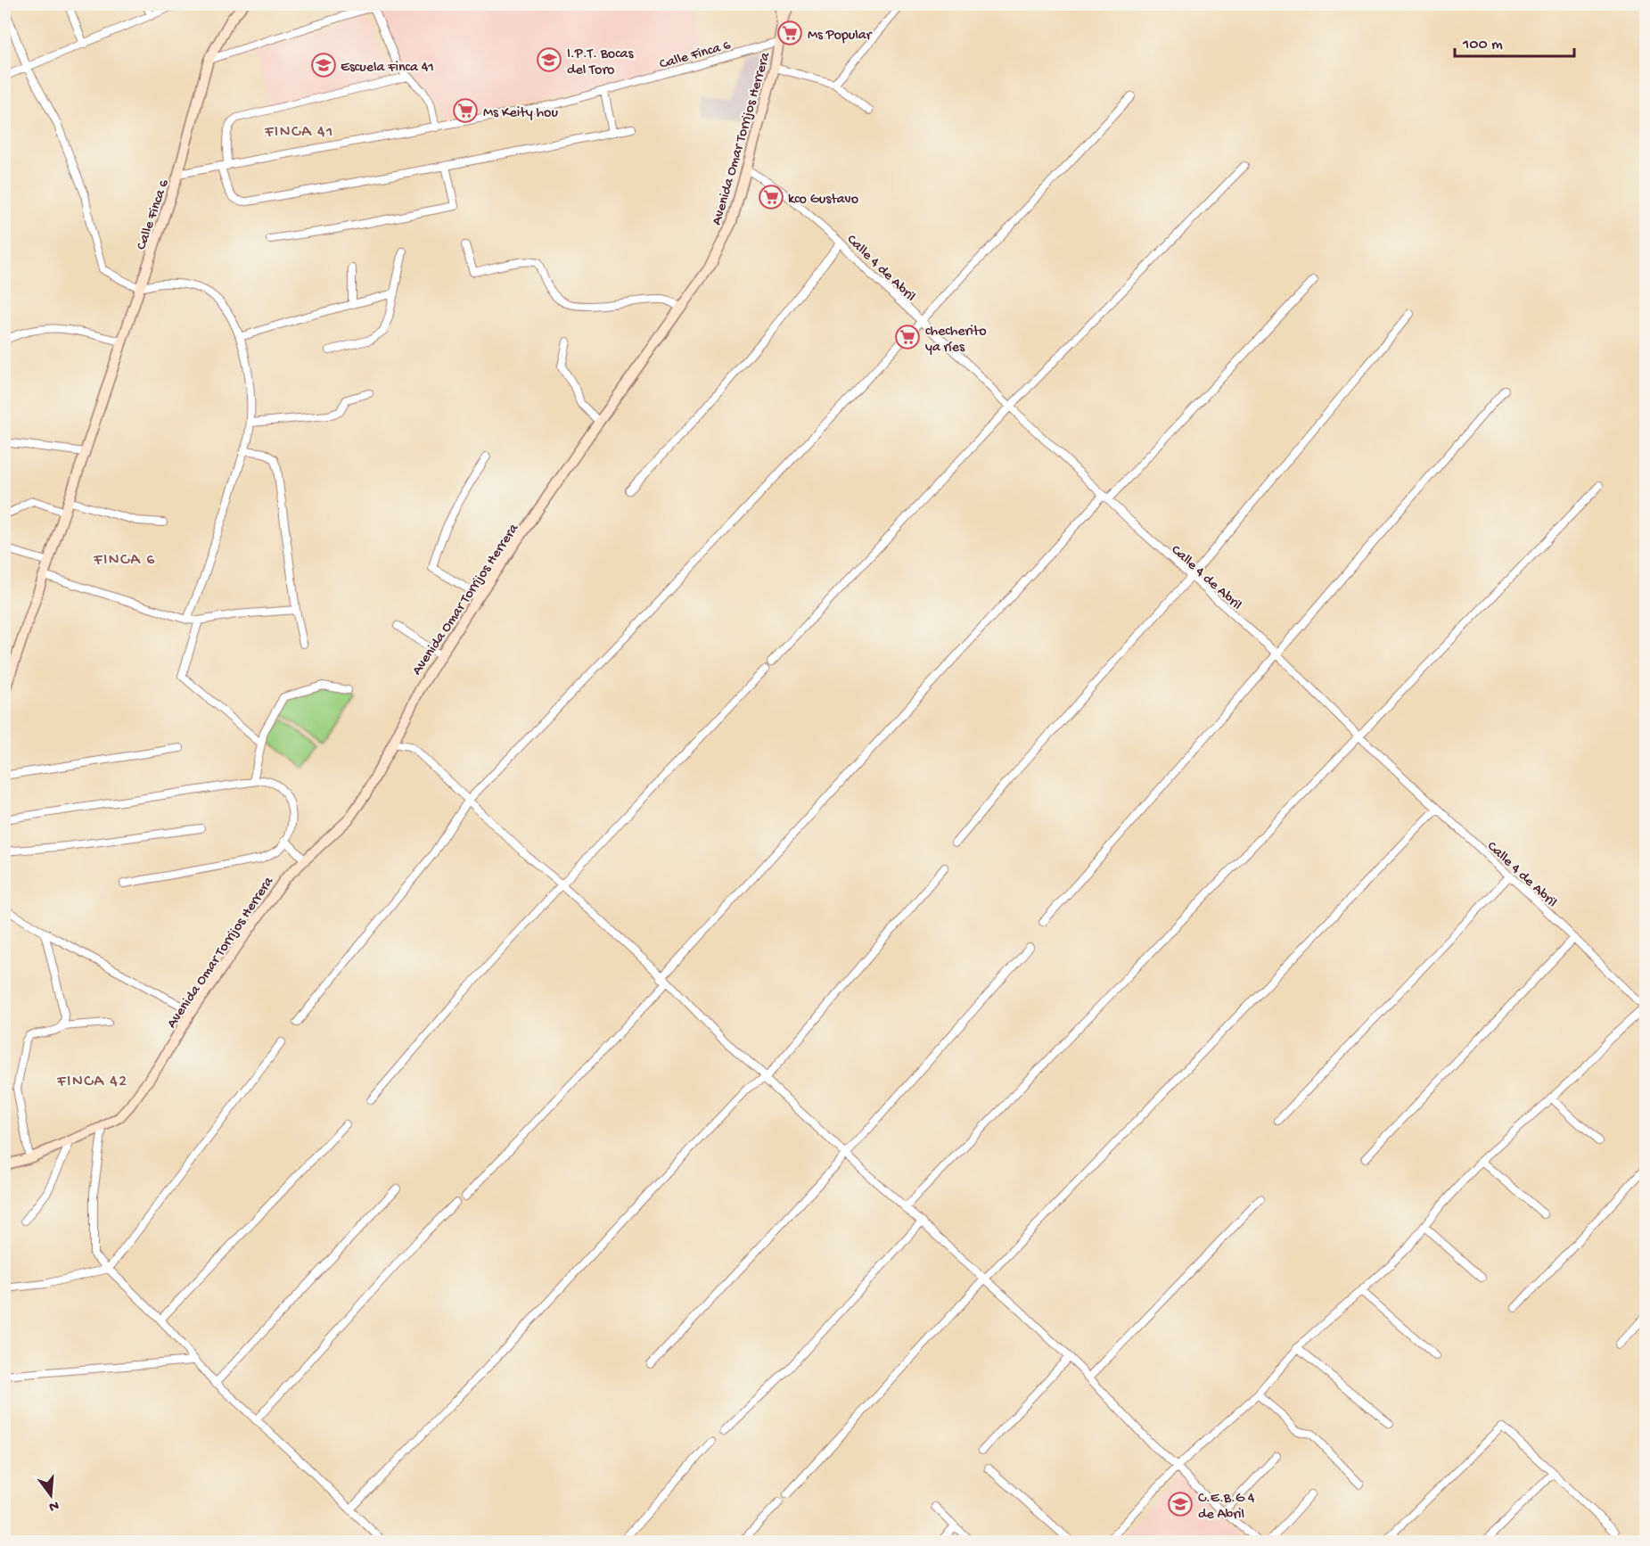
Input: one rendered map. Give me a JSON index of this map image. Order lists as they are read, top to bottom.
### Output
{
  "streets": {
    "street": ["Calle Finca 6", "Avenida Omar Torrijos Herrera", "Calle 4 de Abril"]
  },
  "crossings": [
    ["Calle Finca 6", "Avenida Omar Torrijos Herrera"],
    ["Avenida Omar Torrijos Herrera", "Calle 4 de Abril"]
  ],
  "districts": ["FINCA 41", "FINCA 6", "FINCA 42"],
  "places": {
    "supermarket": [
      "Ms Popular",
      "Ms Keity hou",
      "kco Gustavo",
      "checherito ya ríes"
    ],
    "school or university": ["I.P.T. Bocas del Toro", "Escuela Finca 41", "C.E.B.G 4 de Abril"]
  },
  "scale_bar": "100 m",
  "north": "bottom"
}
